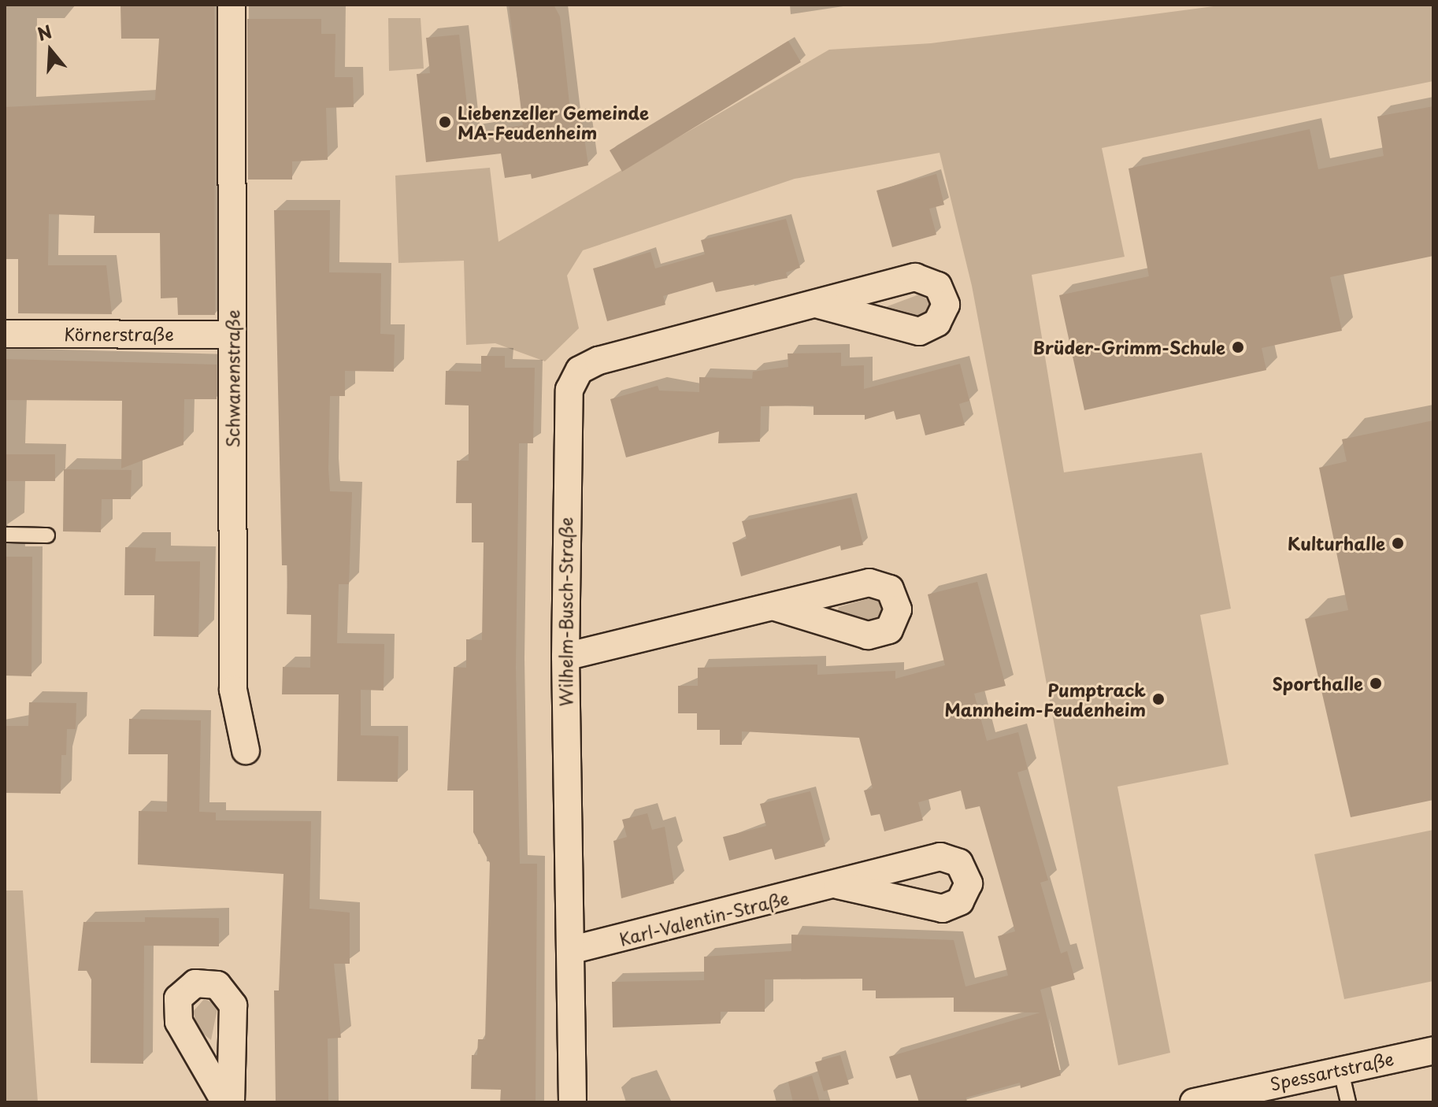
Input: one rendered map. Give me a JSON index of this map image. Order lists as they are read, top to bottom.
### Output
{
  "streets": {
    "street": [
      "Körnerstraße",
      "Schwanenstraße",
      "Wilhelm-Busch-Straße",
      "Karl-Valentin-Straße",
      "Spessartstraße"
    ]
  },
  "crossings": [
    ["Körnerstraße", "Schwanenstraße"],
    ["Wilhelm-Busch-Straße", "Karl-Valentin-Straße"]
  ],
  "places": [
    "Liebenzeller Gemeinde MA-Feudenheim",
    "Brüder-Grimm-Schule",
    "Kulturhalle",
    "Sporthalle",
    "Pumptrack Mannheim-Feudenheim"
  ],
  "north": "top"
}
